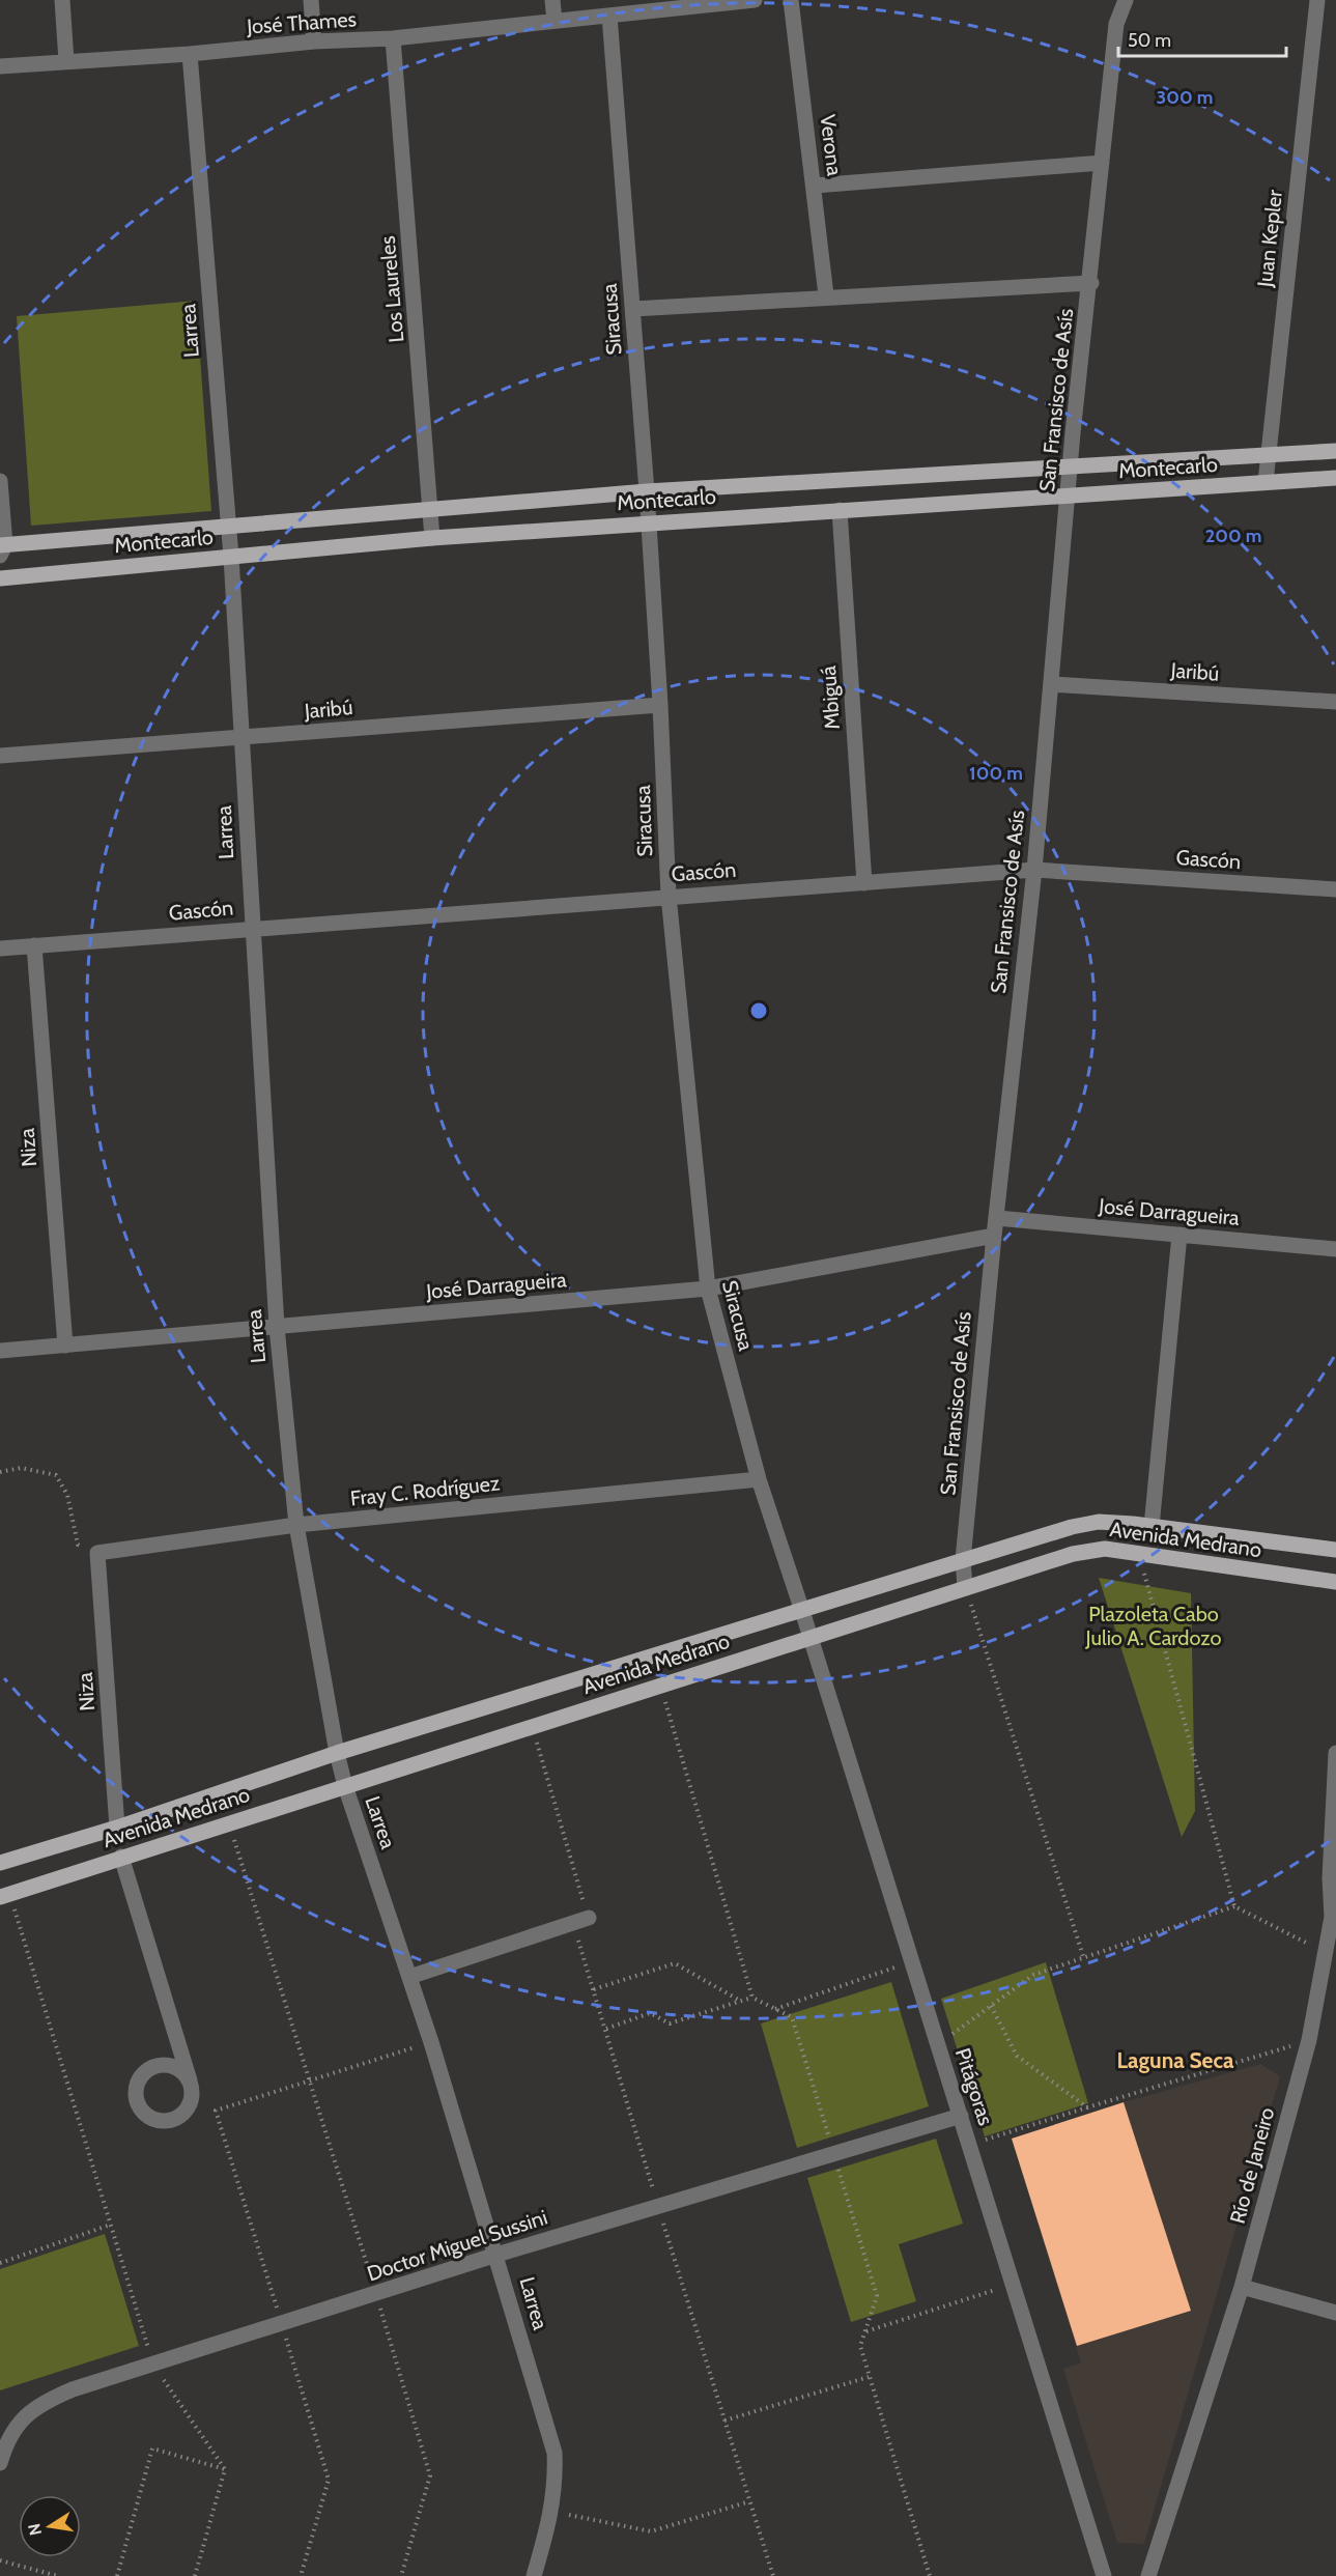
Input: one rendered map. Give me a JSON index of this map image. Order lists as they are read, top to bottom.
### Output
{
  "streets": {
    "main road": ["Montecarlo", "Avenida Medrano"],
    "street": [
      "José Thames",
      "Verona",
      "Juan Kepler",
      "Los Laureles",
      "Siracusa",
      "Larrea",
      "San Fransisco de Asís",
      "Jaribú",
      "Mbiguá",
      "Gascón",
      "Niza",
      "José Darragueira",
      "Fray C. Rodríguez",
      "Pitágoras",
      "Río de Janeiro",
      "Doctor Miguel Sussini"
    ]
  },
  "crossings": [
    ["José Thames", "Los Laureles"],
    ["José Thames", "Siracusa"],
    ["José Thames", "Larrea"],
    ["Juan Kepler", "Montecarlo"],
    ["Los Laureles", "Montecarlo"],
    ["Siracusa", "Montecarlo"],
    ["Siracusa", "Jaribú"],
    ["Siracusa", "Gascón"],
    ["Siracusa", "José Darragueira"],
    ["Siracusa", "Fray C. Rodríguez"],
    ["Siracusa", "Avenida Medrano"],
    ["Siracusa", "Pitágoras"],
    ["Larrea", "Montecarlo"],
    ["Larrea", "Jaribú"],
    ["Larrea", "Gascón"],
    ["Larrea", "José Darragueira"],
    ["Larrea", "Fray C. Rodríguez"],
    ["Larrea", "Avenida Medrano"],
    ["Larrea", "Doctor Miguel Sussini"],
    ["San Fransisco de Asís", "Montecarlo"],
    ["San Fransisco de Asís", "Jaribú"],
    ["San Fransisco de Asís", "Gascón"],
    ["San Fransisco de Asís", "José Darragueira"],
    ["San Fransisco de Asís", "Avenida Medrano"],
    ["Montecarlo", "Mbiguá"],
    ["Mbiguá", "Gascón"],
    ["Gascón", "Niza"],
    ["Niza", "José Darragueira"],
    ["Niza", "Fray C. Rodríguez"],
    ["Niza", "Avenida Medrano"],
    ["Avenida Medrano", "Pitágoras"],
    ["Pitágoras", "Doctor Miguel Sussini"]
  ],
  "districts": ["Laguna Seca"],
  "parks": ["Plazoleta Cabo Julio A. Cardozo"],
  "scale_bar": "50 m",
  "north": "left",
  "rings": ["300 m", "200 m", "100 m"]
}
